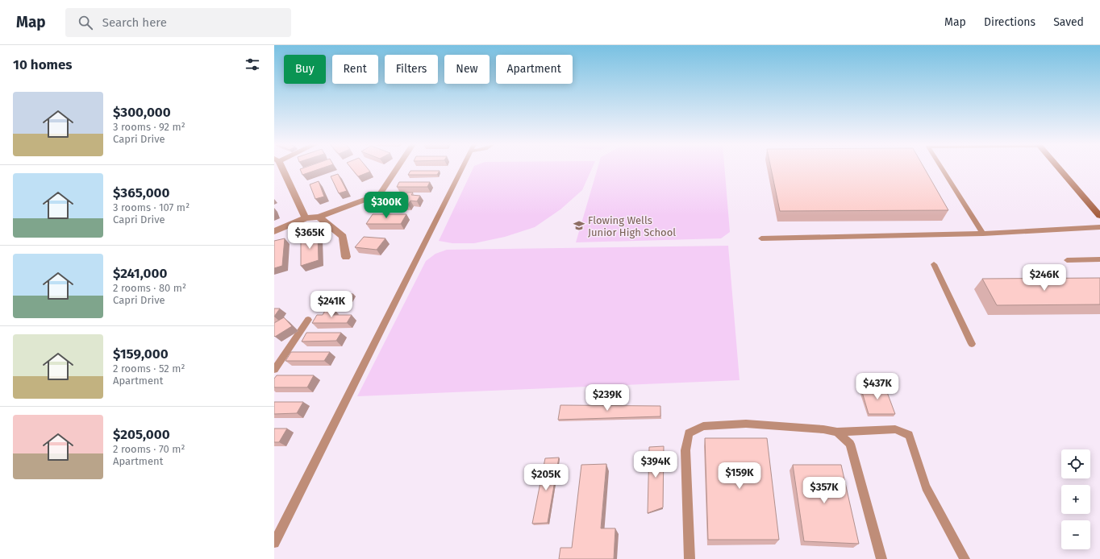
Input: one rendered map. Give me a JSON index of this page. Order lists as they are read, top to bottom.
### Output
{
  "places": {
    "school or university": ["Flowing Wells Junior High School"]
  },
  "page": {
    "header": "Map",
    "search": "Search here",
    "nav": ["Map", "Directions", "Saved"],
    "heading": "10 homes",
    "chip": [
      "Buy",
      "Rent",
      "Filters",
      "New",
      "Apartment"
    ],
    "list": [
      {
        "name": "$300,000",
        "note": "3 rooms · 92 m² · Capri Drive"
      },
      {
        "name": "$365,000",
        "note": "3 rooms · 107 m² · Capri Drive"
      },
      {
        "name": "$241,000",
        "note": "2 rooms · 80 m² · Capri Drive"
      },
      {
        "name": "$159,000",
        "note": "2 rooms · 52 m² · Apartment"
      },
      {
        "name": "$205,000",
        "note": "2 rooms · 70 m² · Apartment"
      }
    ],
    "price": [
      "$300K",
      "$365K",
      "$246K",
      "$241K",
      "$437K",
      "$239K",
      "$394K",
      "$159K",
      "$205K",
      "$357K"
    ],
    "map_buttons": ["+", "−"]
  }
}
